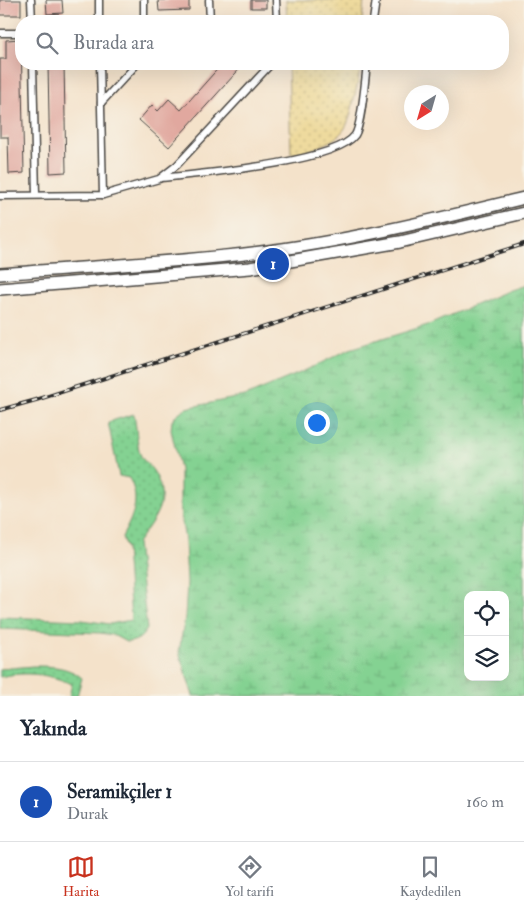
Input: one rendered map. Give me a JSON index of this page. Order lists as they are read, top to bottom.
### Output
{
  "north": "bottom left",
  "page": {
    "search": "Burada ara",
    "pins": "1",
    "heading": "Yakında",
    "list": [
      {
        "mark": "1",
        "name": "Seramikçiler 1",
        "note": "Durak",
        "value": "160 m"
      }
    ],
    "nav": ["Harita", "Yol tarifi", "Kaydedilen"]
  }
}
